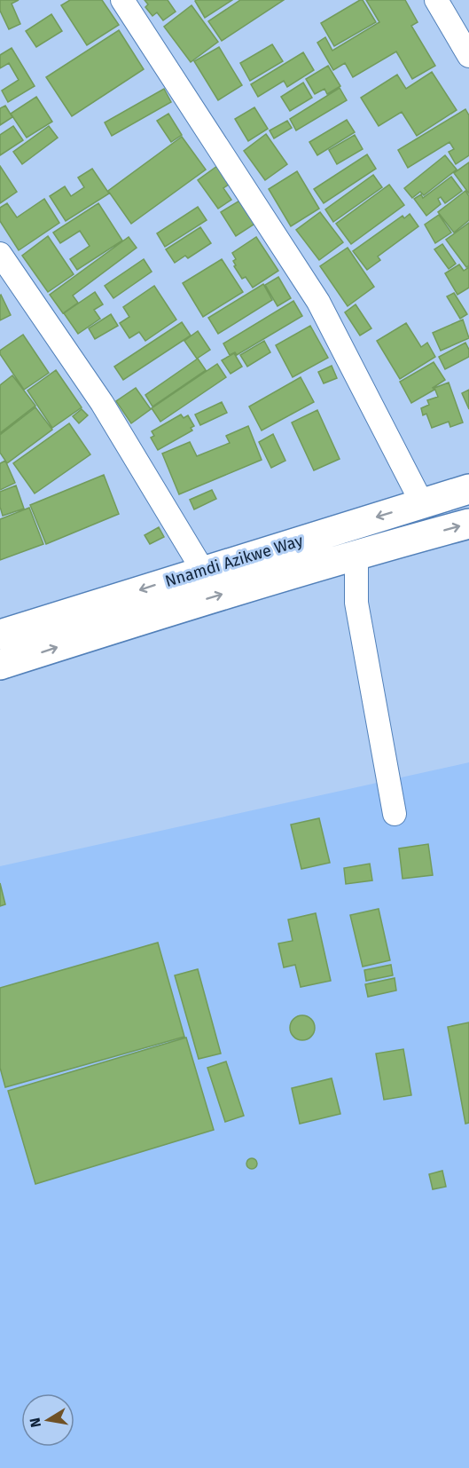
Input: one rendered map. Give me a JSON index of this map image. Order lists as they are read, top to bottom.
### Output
{
  "streets": {
    "highway": ["Nnamdi Azikwe Way"]
  },
  "north": "left"
}
